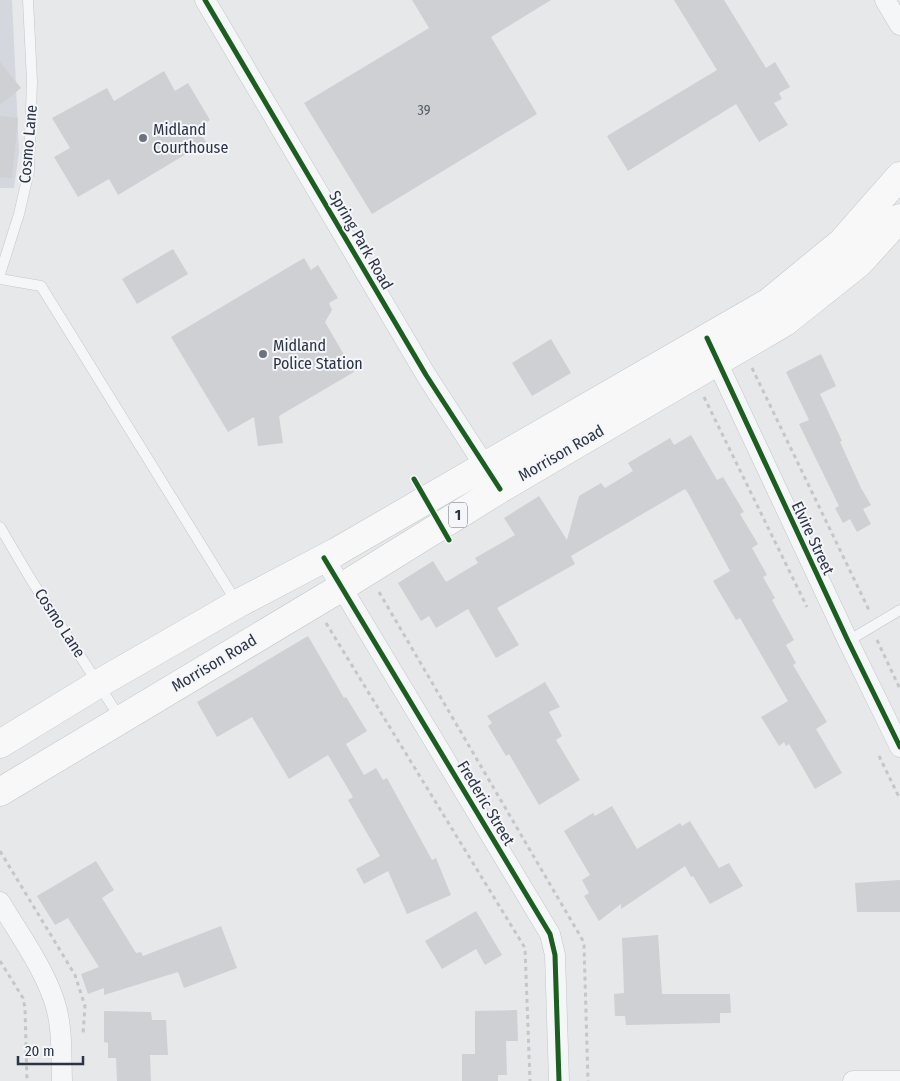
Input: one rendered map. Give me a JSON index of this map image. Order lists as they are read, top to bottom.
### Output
{
  "streets": {
    "main road": ["Morrison Road", "1"],
    "street": ["Spring Park Road", "Elvire Street", "Frederic Street"],
    "lane": ["Cosmo Lane"]
  },
  "crossings": [
    ["Cosmo Lane", "Morrison Road"],
    ["Spring Park Road", "Morrison Road"],
    ["Morrison Road", "Elvire Street"],
    ["Morrison Road", "Frederic Street"]
  ],
  "places": ["Midland Courthouse", "Midland Police Station"],
  "house_numbers": ["39"],
  "scale_bar": "20 m"
}
